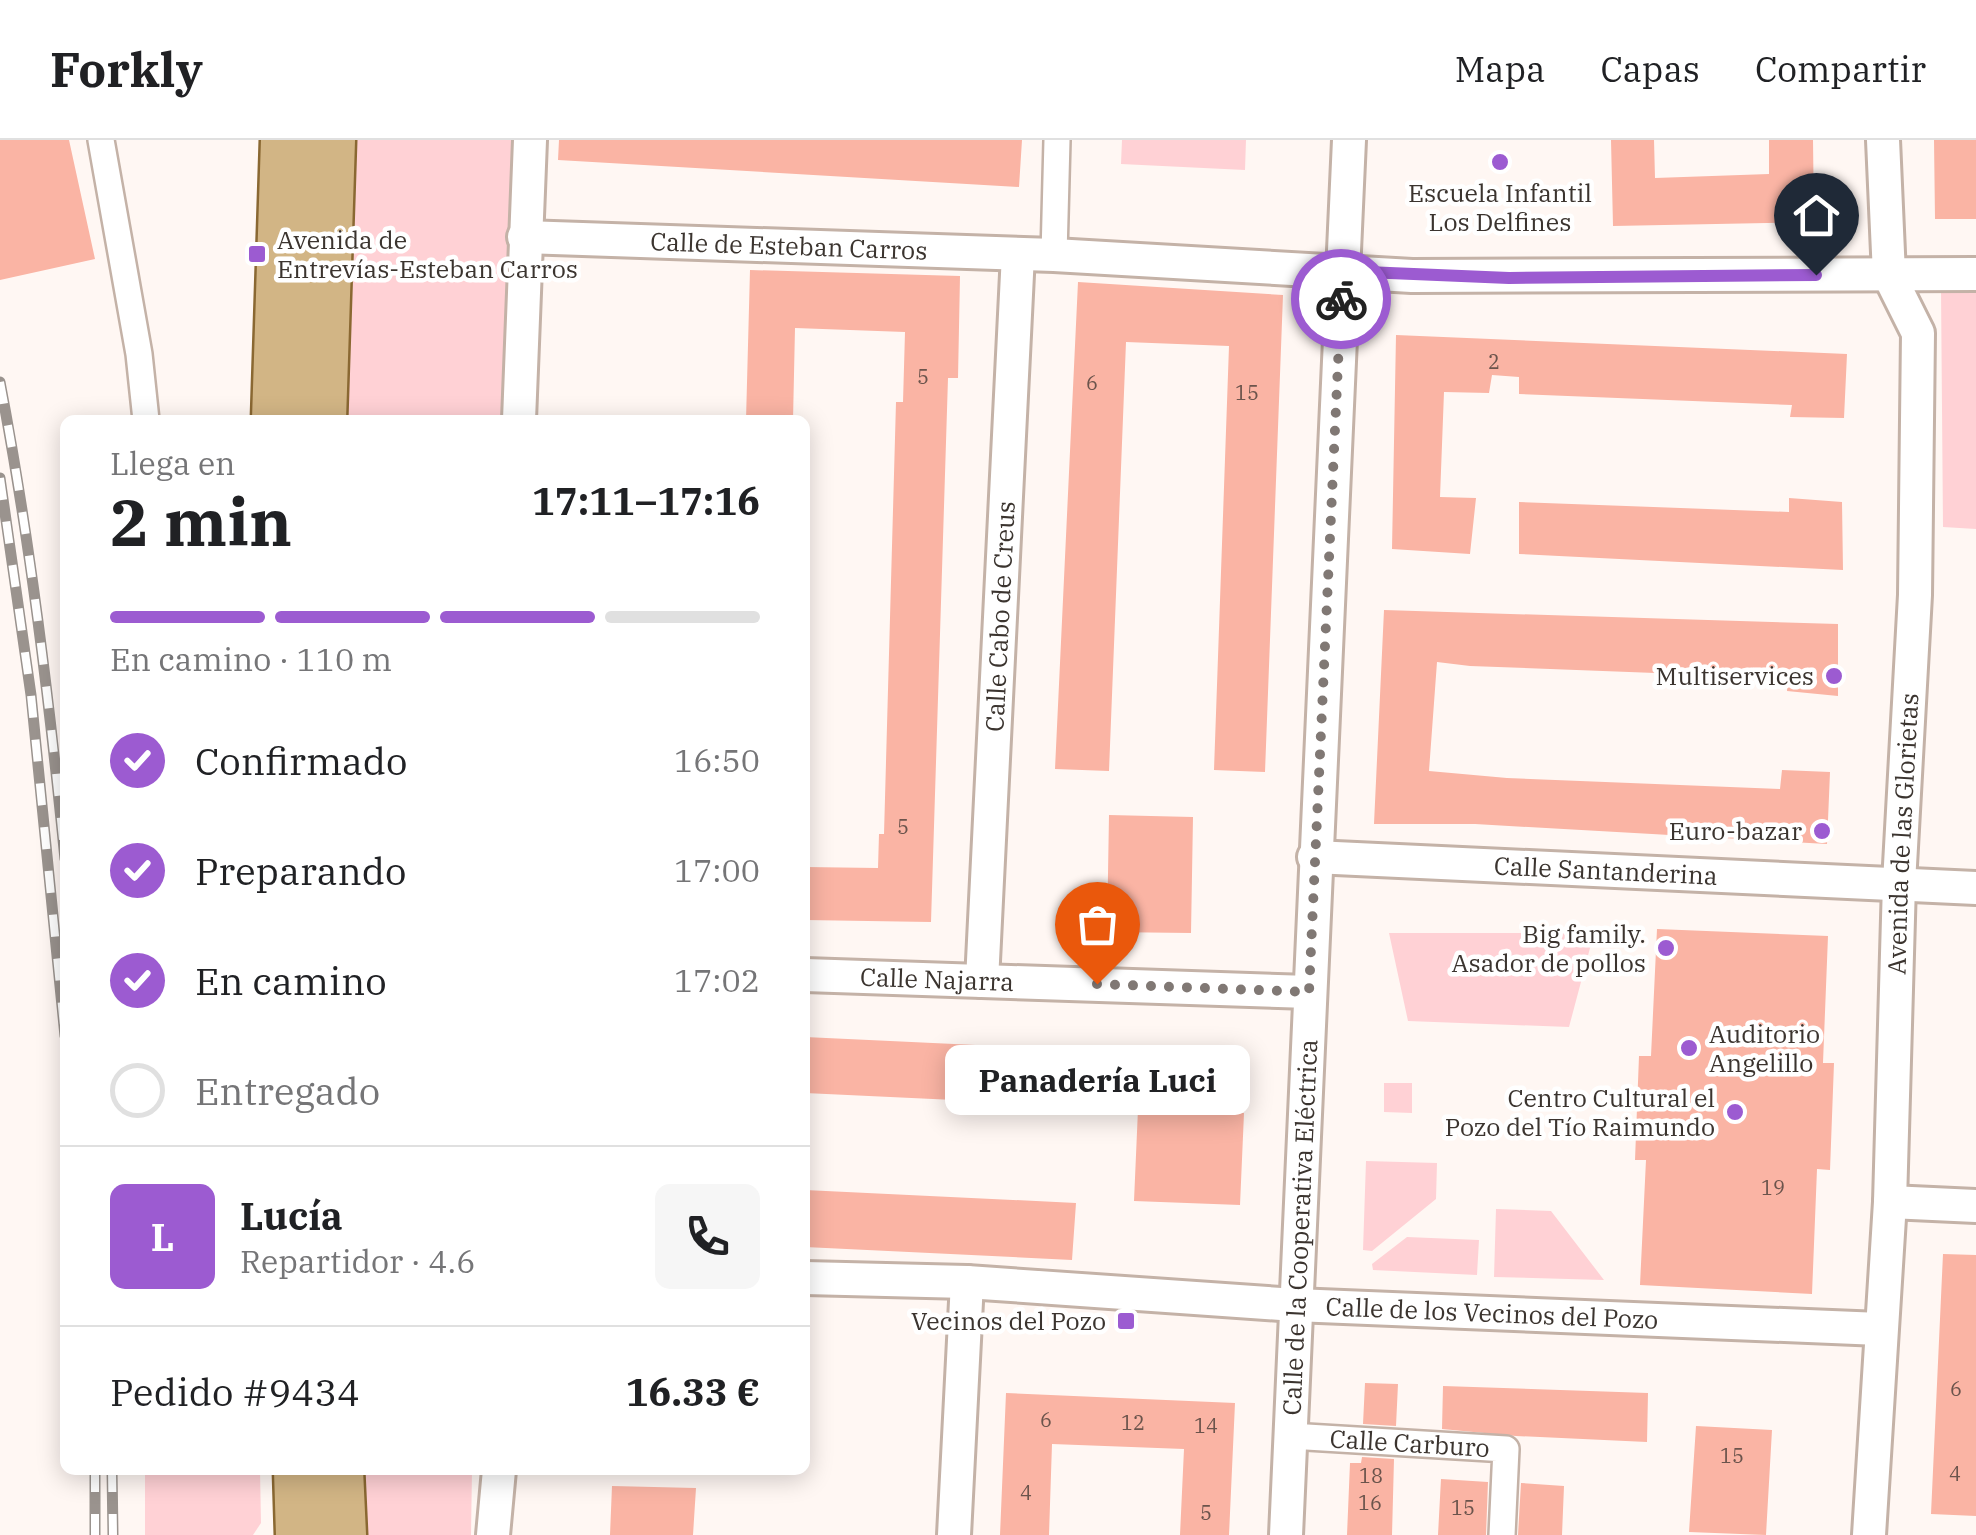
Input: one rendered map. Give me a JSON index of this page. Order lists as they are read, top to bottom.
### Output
{
  "streets": {
    "street": [
      "Calle de Esteban Carros",
      "Calle Cabo de Creus",
      "Avenida de las Glorietas",
      "Calle Santanderina",
      "Calle Najarra",
      "Calle de la Cooperativa Eléctrica",
      "Calle de los Vecinos del Pozo",
      "Calle Carburo"
    ]
  },
  "crossings": [
    ["Calle de Esteban Carros", "Calle Cabo de Creus"],
    ["Calle de Esteban Carros", "Avenida de las Glorietas"],
    ["Calle de Esteban Carros", "Calle de la Cooperativa Eléctrica"],
    ["Calle Cabo de Creus", "Calle Najarra"],
    ["Avenida de las Glorietas", "Calle Santanderina"],
    ["Avenida de las Glorietas", "Calle de los Vecinos del Pozo"],
    ["Calle Santanderina", "Calle de la Cooperativa Eléctrica"],
    ["Calle Najarra", "Calle de la Cooperativa Eléctrica"],
    ["Calle de la Cooperativa Eléctrica", "Calle de los Vecinos del Pozo"],
    ["Calle de la Cooperativa Eléctrica", "Calle Carburo"]
  ],
  "places": {
    "other": [
      "Escuela Infantil Los Delfines",
      "Multiservices",
      "Euro-bazar",
      "Big family. Asador de pollos",
      "Panadería Luci",
      "Auditorio Angelillo",
      "Centro Cultural el Pozo del Tío Raimundo"
    ],
    "transit": ["Avenida de Entrevías-Esteban Carros", "Vecinos del Pozo"]
  },
  "house_numbers": [
    "2",
    "5",
    "6",
    "15",
    "5",
    "19",
    "6",
    "6",
    "12",
    "14",
    "15",
    "4",
    "18",
    "4",
    "16",
    "15",
    "5"
  ],
  "page": {
    "header": "Forkly",
    "nav": ["Mapa", "Capas", "Compartir"],
    "heading": ["2 min", "Llega en", "17:11–17:16"],
    "panel": [
      "Lucía",
      "Repartidor · 4.6",
      "Pedido #9434",
      "16.33 €"
    ],
    "bar": "En camino · 110 m",
    "list": [
      ["Confirmado", "16:50"],
      ["Preparando", "17:00"],
      ["En camino", "17:02"],
      "Entregado"
    ],
    "bubble": "Panadería Luci",
    "round": "L"
  }
}
